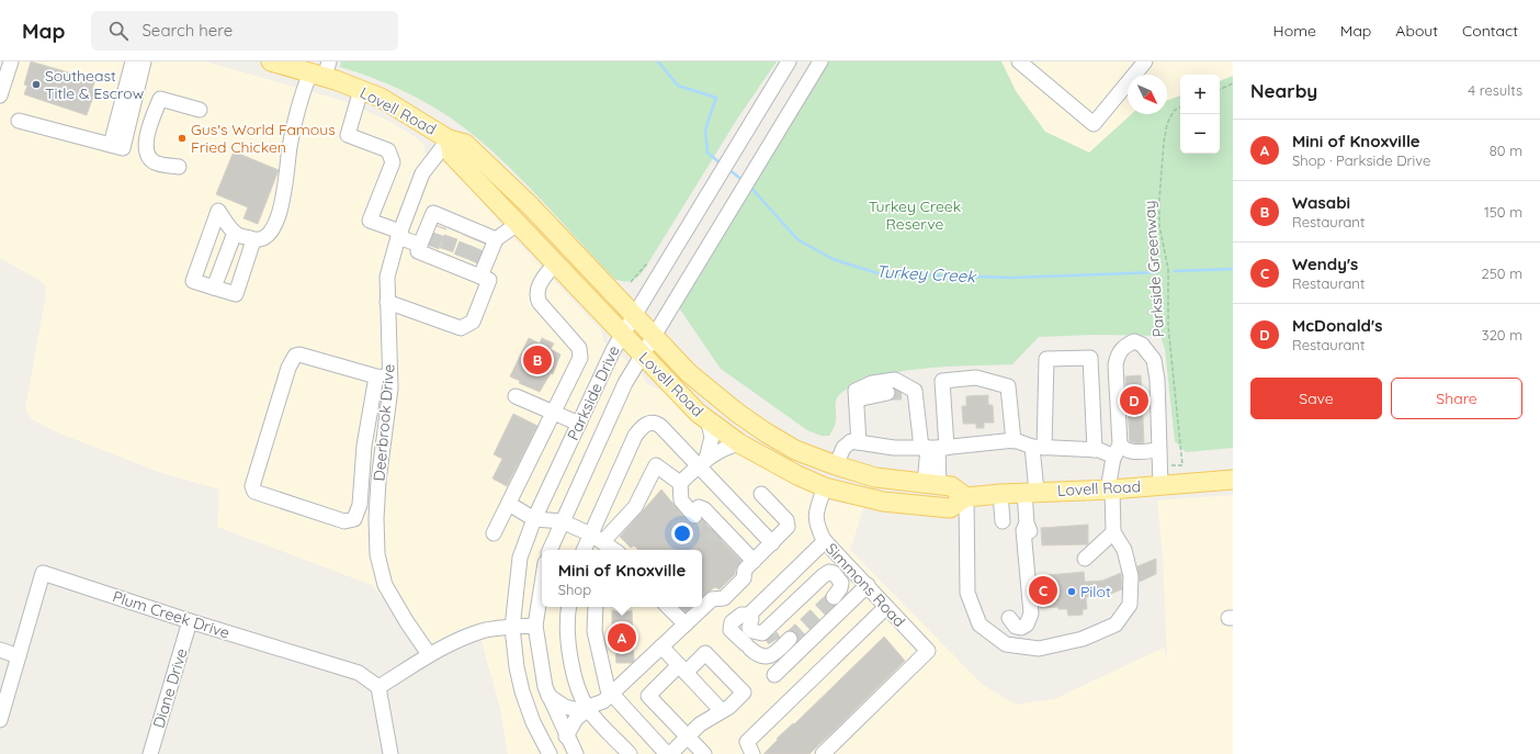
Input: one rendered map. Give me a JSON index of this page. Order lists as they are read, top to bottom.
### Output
{
  "streets": {
    "main road": ["Lovell Road"],
    "street": [
      "Parkside Drive",
      "Deerbrook Drive",
      "Simmons Road",
      "Plum Creek Drive",
      "Diane Drive"
    ],
    "path": ["Parkside Greenway"]
  },
  "crossings": [
    ["Lovell Road", "Parkside Drive"],
    ["Lovell Road", "Deerbrook Drive"],
    ["Lovell Road", "Simmons Road"],
    ["Plum Creek Drive", "Diane Drive"]
  ],
  "water": ["Turkey Creek"],
  "parks": ["Turkey Creek Reserve"],
  "places": ["Southeast Title & Escrow", "Gus's World Famous Fried Chicken", "Pilot"],
  "north": "bottom right",
  "page": {
    "header": "Map",
    "search": "Search here",
    "nav": [
      "Home",
      "Map",
      "About",
      "Contact"
    ],
    "heading": ["Nearby", "4 results"],
    "map_buttons": ["+", "−"],
    "list": [
      {
        "mark": "A",
        "name": "Mini of Knoxville",
        "note": "Shop · Parkside Drive",
        "value": "80 m"
      },
      {
        "mark": "B",
        "name": "Wasabi",
        "note": "Restaurant",
        "value": "150 m"
      },
      {
        "mark": "C",
        "name": "Wendy's",
        "note": "Restaurant",
        "value": "250 m"
      },
      {
        "mark": "D",
        "name": "McDonald's",
        "note": "Restaurant",
        "value": "320 m"
      }
    ],
    "pins": [
      "B",
      "D",
      "C",
      "A"
    ],
    "buttons": ["Save", "Share"],
    "popup": ["Mini of Knoxville", "Shop"]
  }
}
